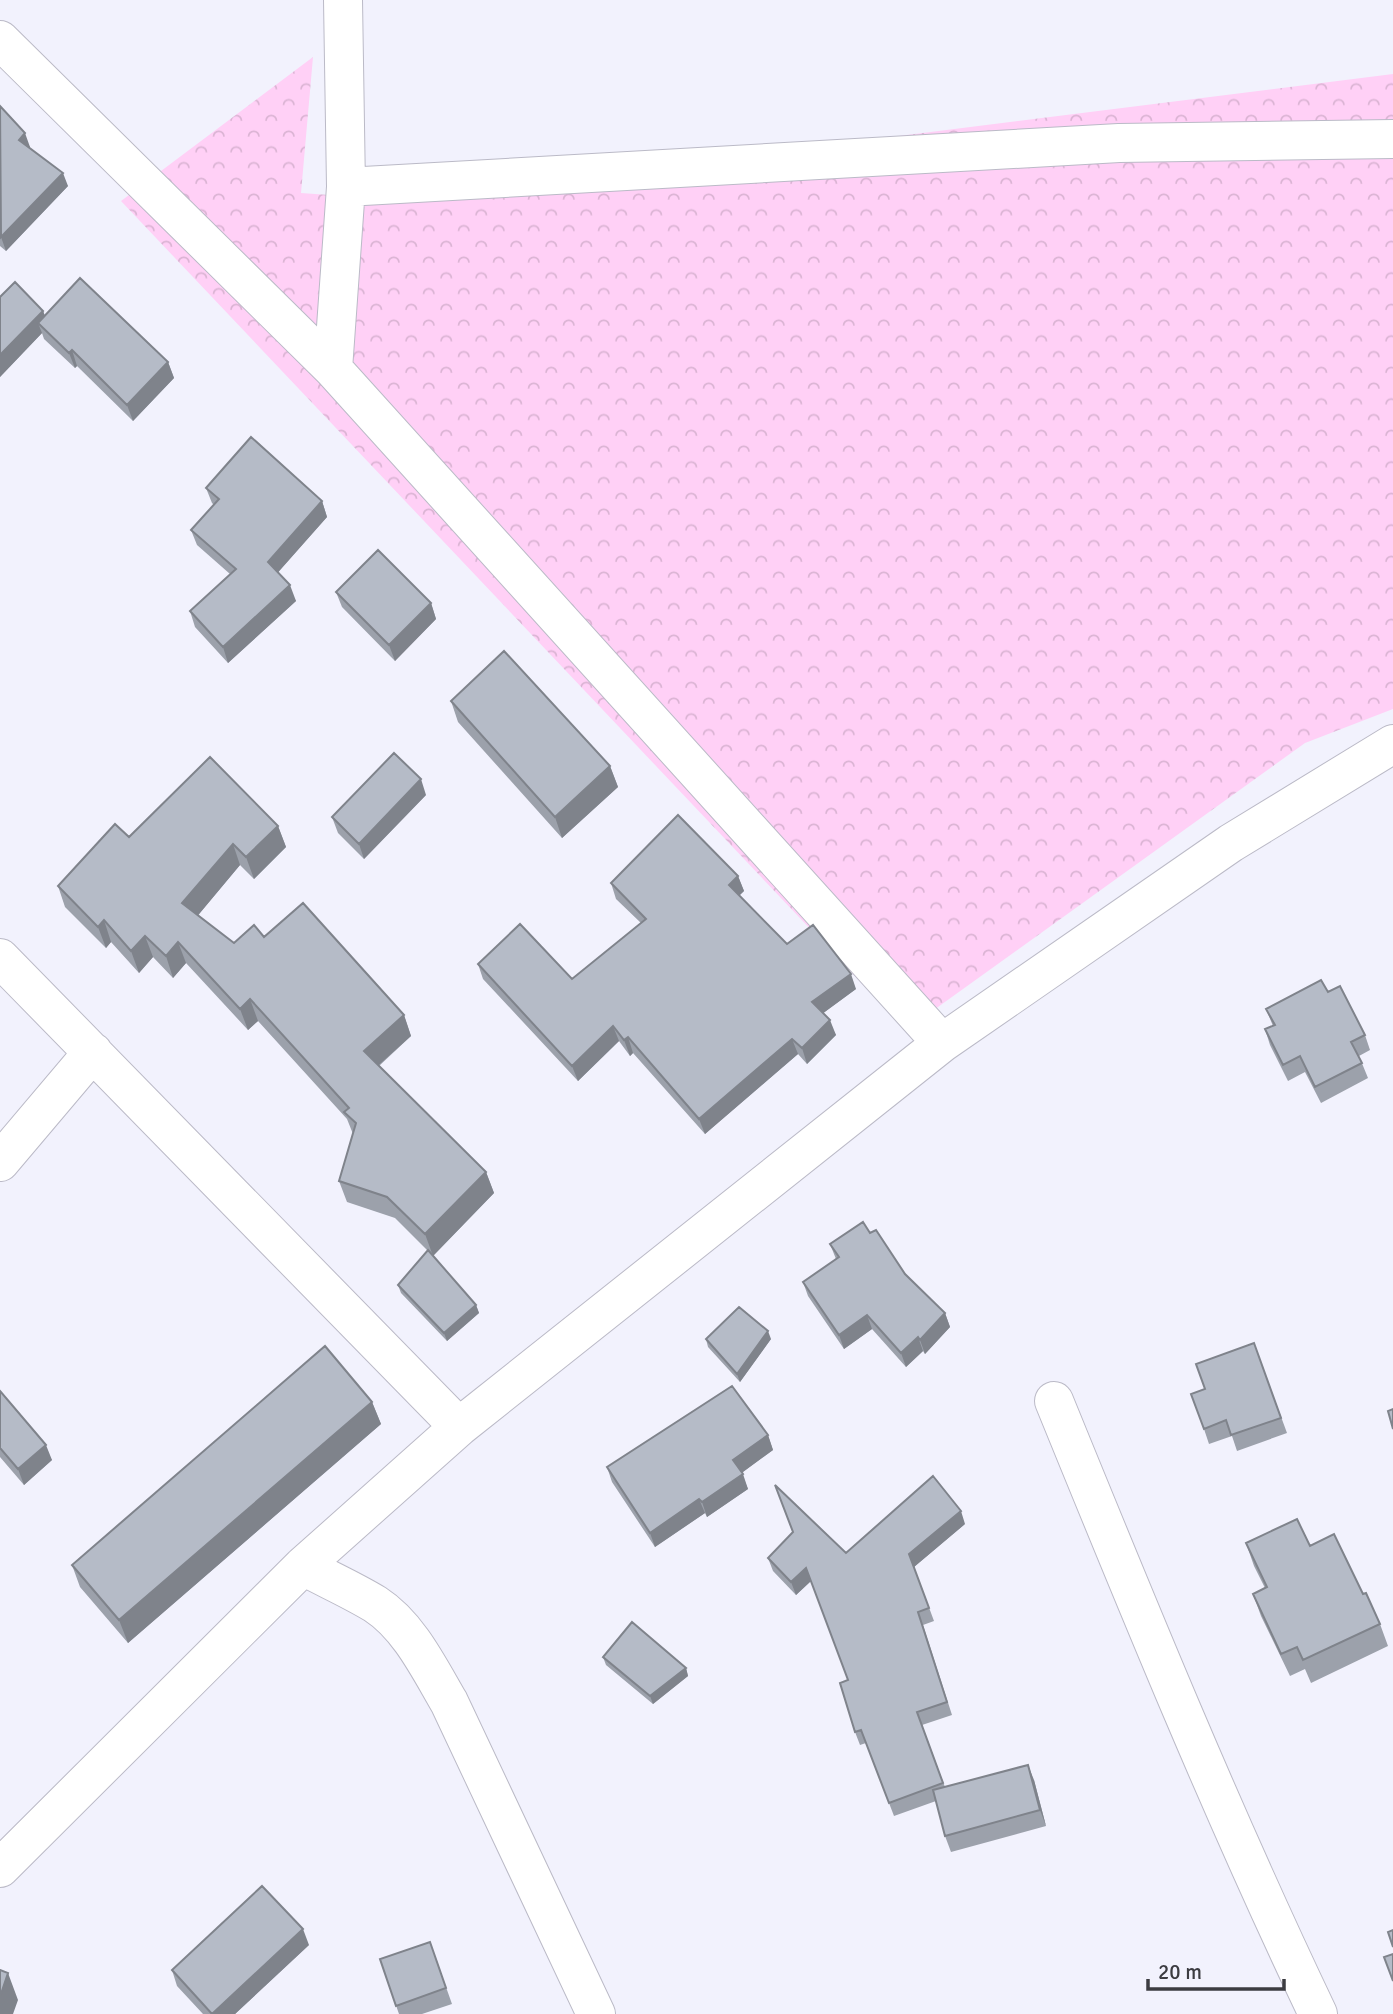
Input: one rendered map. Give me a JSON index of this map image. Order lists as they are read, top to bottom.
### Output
{
  "scale_bar": "20 m"
}
